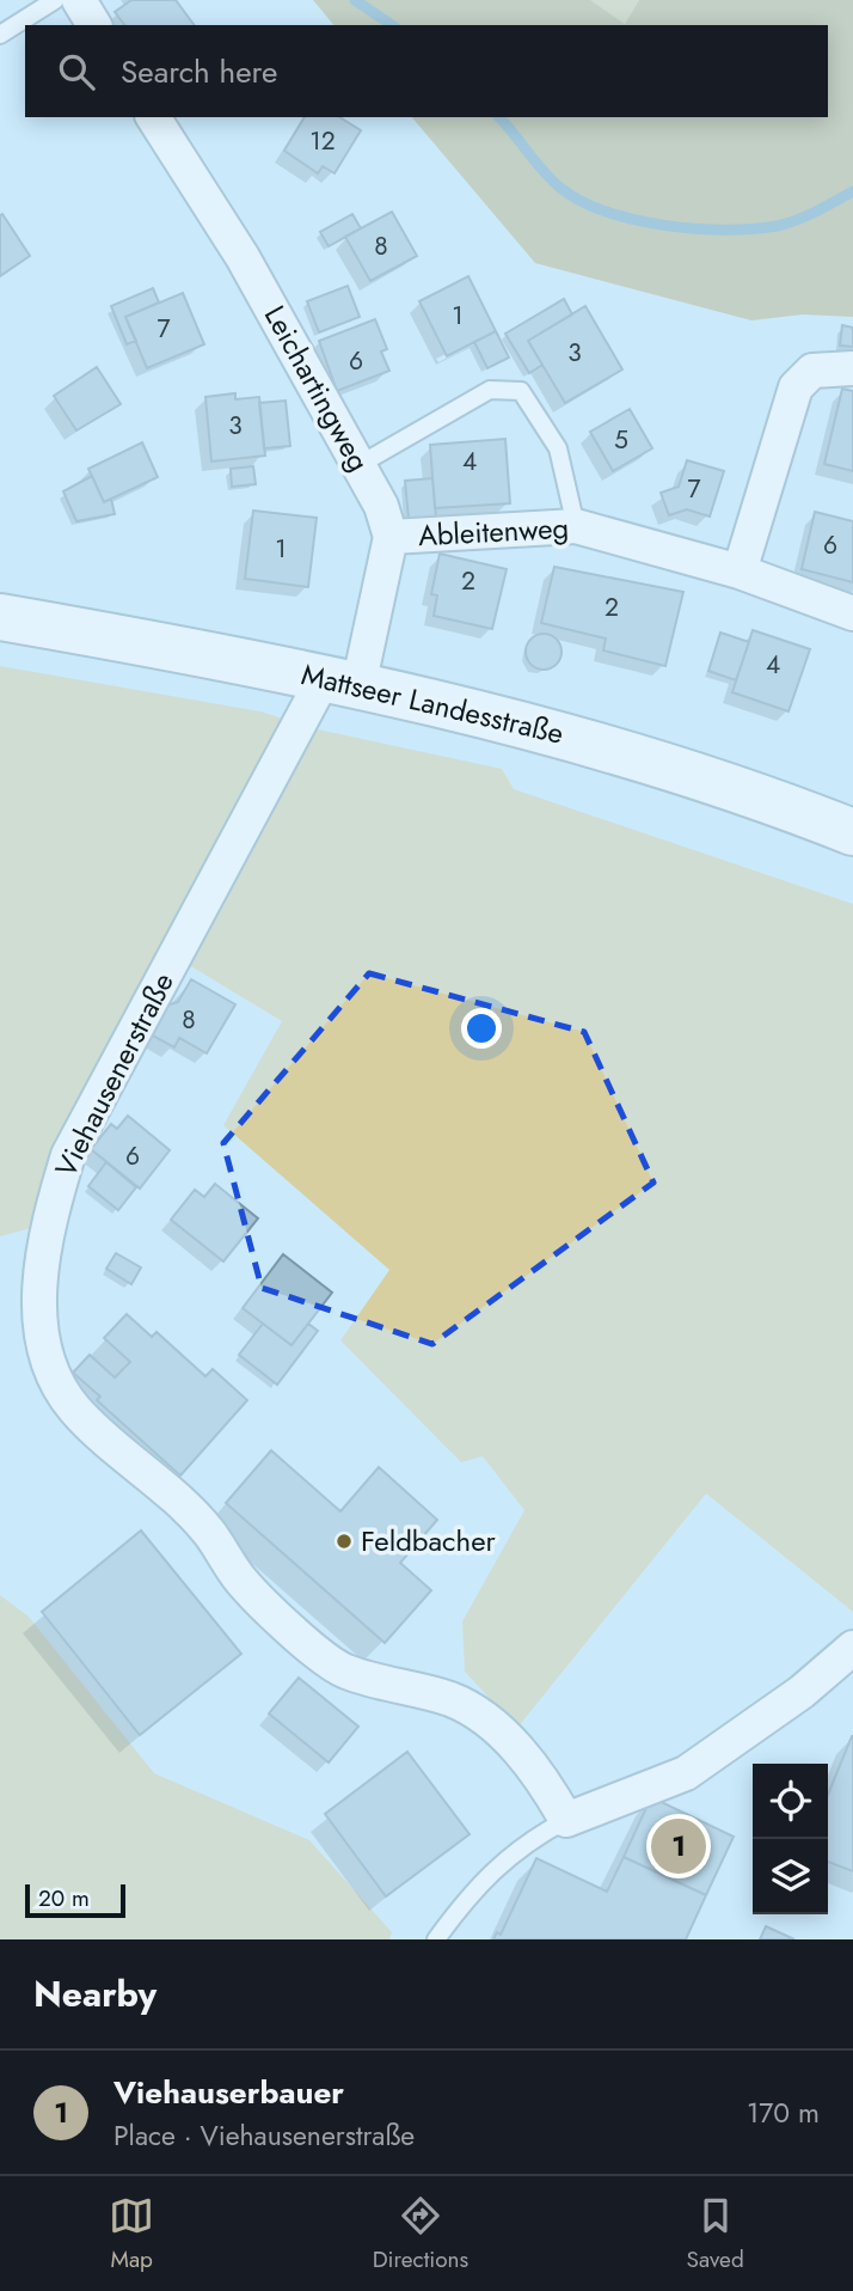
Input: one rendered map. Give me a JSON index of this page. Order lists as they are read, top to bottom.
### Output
{
  "streets": {
    "main road": ["Mattseer Landesstraße"],
    "street": ["Leichartingweg", "Ableitenweg", "Viehausenerstraße"]
  },
  "crossings": [
    ["Leichartingweg", "Ableitenweg"],
    ["Mattseer Landesstraße", "Viehausenerstraße"]
  ],
  "places": ["Feldbacher"],
  "house_numbers": [
    "12",
    "8",
    "1",
    "7",
    "3",
    "6",
    "3",
    "5",
    "4",
    "7",
    "6",
    "1",
    "2",
    "2",
    "4",
    "8",
    "6"
  ],
  "scale_bar": "20 m",
  "page": {
    "search": "Search here",
    "pins": "1",
    "scale": "20 m",
    "heading": "Nearby",
    "list": [
      {
        "mark": "1",
        "name": "Viehauserbauer",
        "note": "Place · Viehausenerstraße",
        "value": "170 m"
      }
    ],
    "nav": ["Map", "Directions", "Saved"]
  }
}
